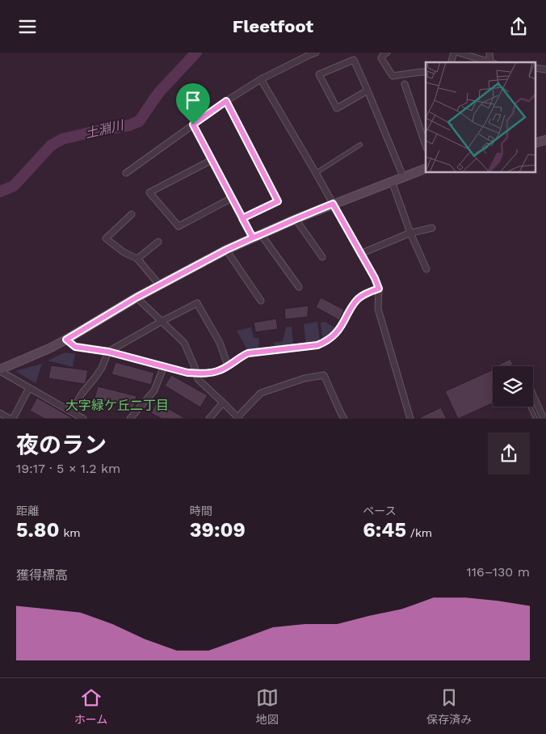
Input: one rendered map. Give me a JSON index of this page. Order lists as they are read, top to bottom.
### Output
{
  "districts": ["大字緑ケ丘二丁目"],
  "water": ["土淵川"],
  "page": {
    "header": "Fleetfoot",
    "heading": ["夜のラン", "19:17 · 5 × 1.2 km"],
    "stats": [
      ["距離", "5.80 km"],
      ["時間", "39:09"],
      ["ペース", "6:45 /km"]
    ],
    "chart": ["獲得標高", "116–130 m"],
    "tabs": ["ホーム", "地図", "保存済み"]
  }
}
